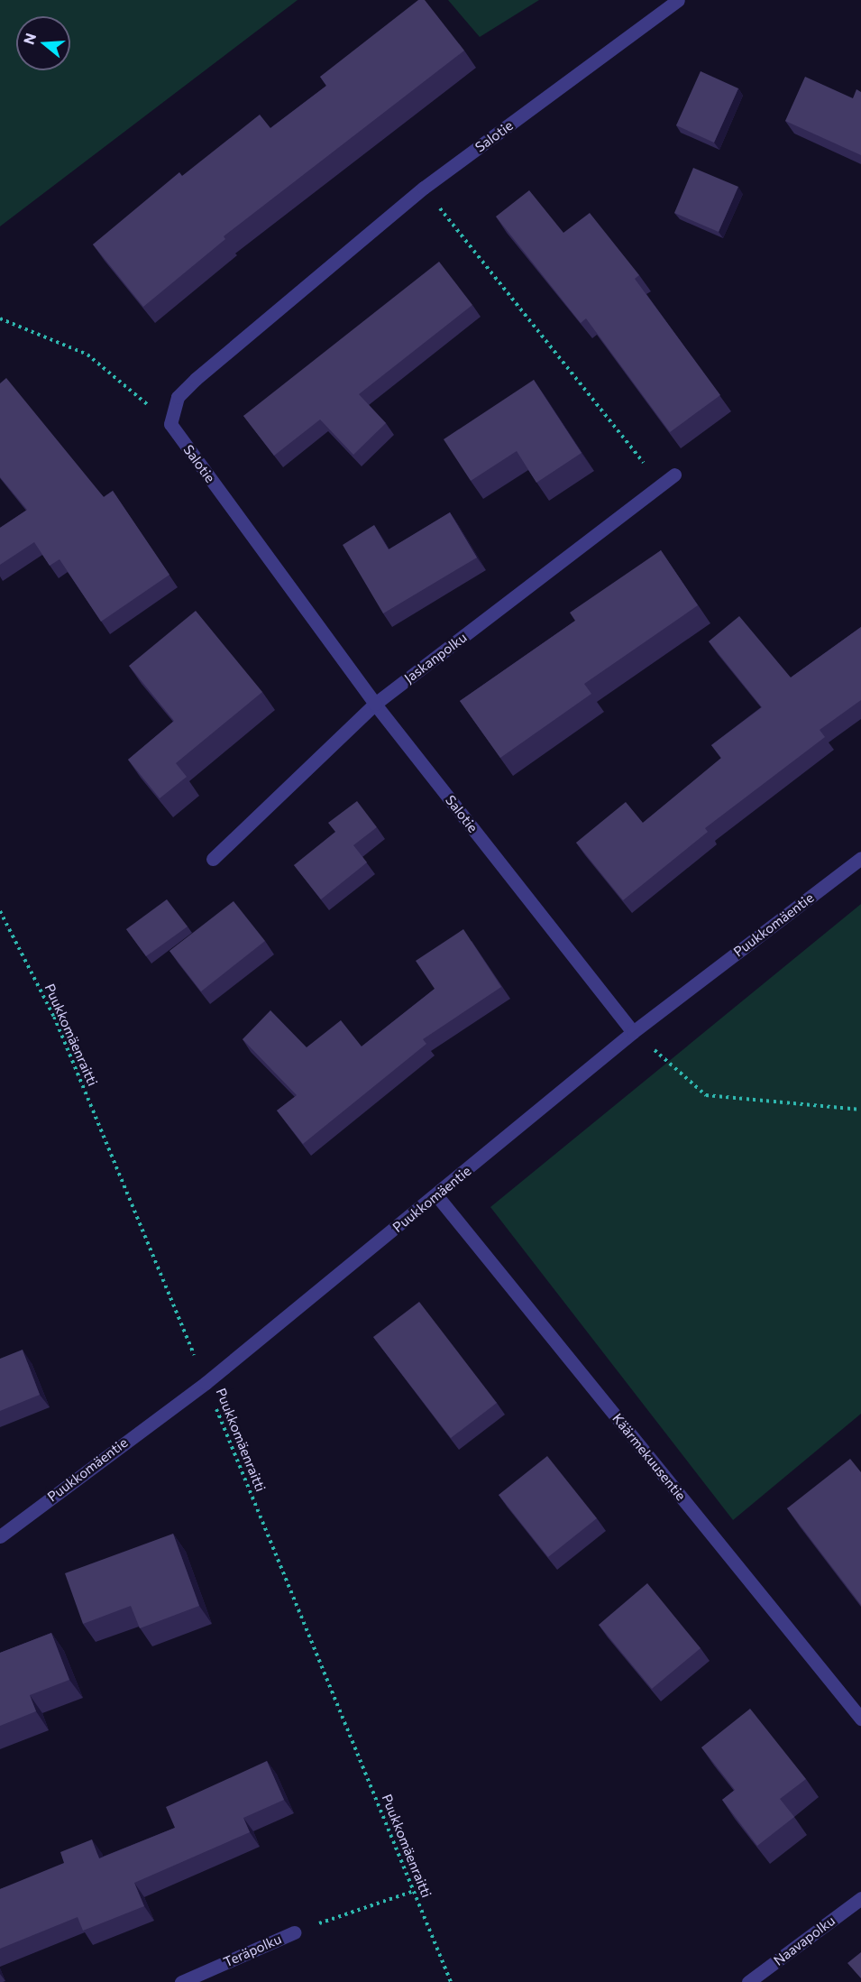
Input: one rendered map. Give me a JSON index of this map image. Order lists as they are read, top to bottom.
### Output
{
  "streets": {
    "street": [
      "Salotie",
      "Jaskanpolku",
      "Puukkomäentie",
      "Käärmekuusentie",
      "Naavapolku",
      "Teräpolku"
    ],
    "path": ["Puukkomäenraitti"]
  },
  "crossings": [
    ["Salotie", "Jaskanpolku"],
    ["Salotie", "Puukkomäentie"],
    ["Puukkomäentie", "Puukkomäenraitti"],
    ["Puukkomäentie", "Käärmekuusentie"]
  ],
  "north": "left"
}
